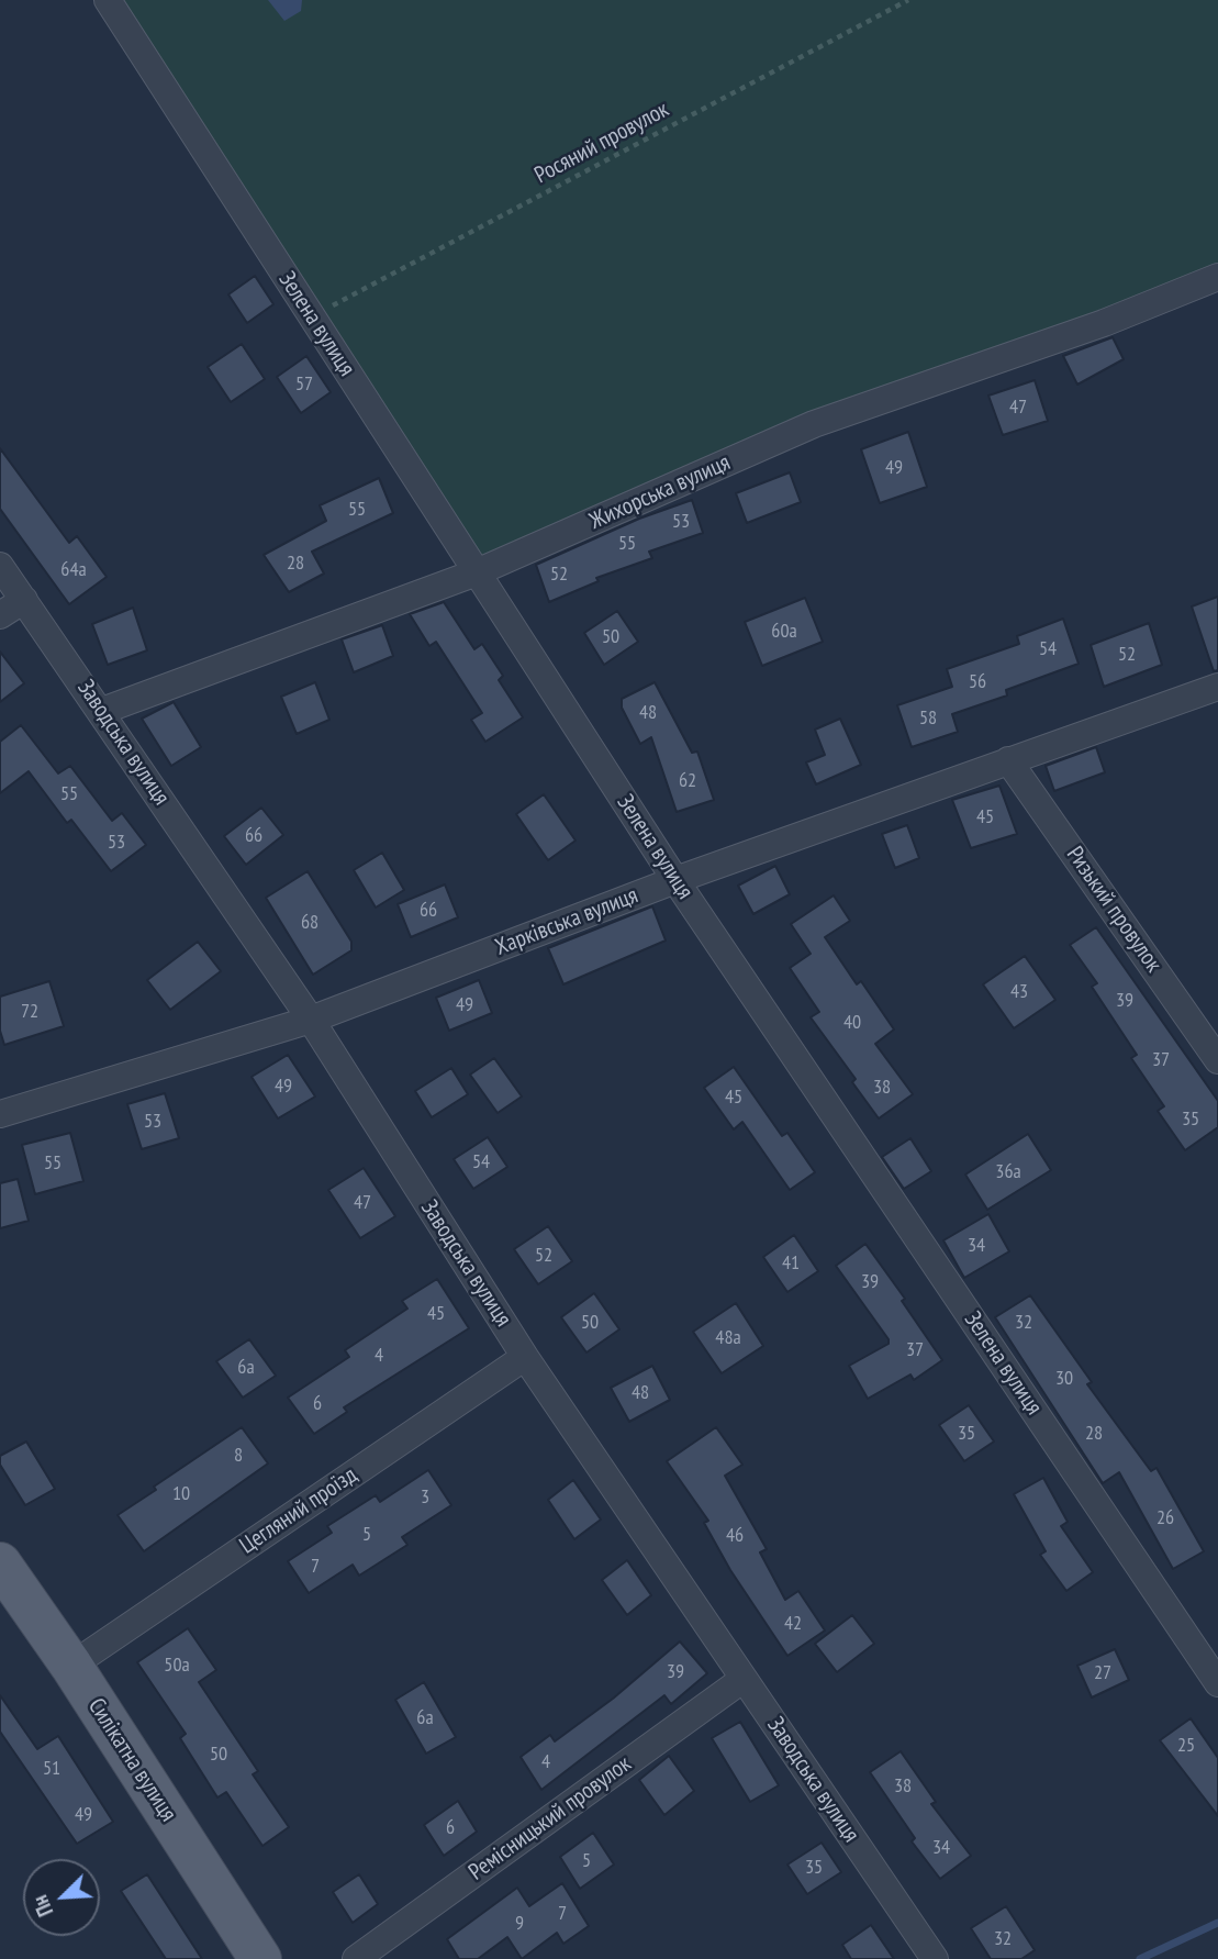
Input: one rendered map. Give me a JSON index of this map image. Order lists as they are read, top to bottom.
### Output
{
  "streets": {
    "main road": ["Силікатна вулиця"],
    "street": [
      "Зелена вулиця",
      "Жихорська вулиця",
      "Заводська вулиця",
      "Ризький провулок",
      "Харківська вулиця",
      "Цегляний проїзд",
      "Ремісницький провулок"
    ],
    "path": ["Росяний провулок"]
  },
  "crossings": [
    ["Росяний провулок", "Зелена вулиця"],
    ["Зелена вулиця", "Жихорська вулиця"],
    ["Зелена вулиця", "Харківська вулиця"],
    ["Жихорська вулиця", "Заводська вулиця"],
    ["Заводська вулиця", "Харківська вулиця"],
    ["Заводська вулиця", "Цегляний проїзд"],
    ["Заводська вулиця", "Ремісницький провулок"],
    ["Ризький провулок", "Харківська вулиця"],
    ["Цегляний проїзд", "Силікатна вулиця"]
  ],
  "house_numbers": [
    "57",
    "47",
    "49",
    "55",
    "53",
    "55",
    "28",
    "64а",
    "52",
    "60а",
    "50",
    "54",
    "52",
    "56",
    "48",
    "58",
    "62",
    "55",
    "45",
    "66",
    "53",
    "66",
    "68",
    "43",
    "39",
    "49",
    "72",
    "40",
    "37",
    "49",
    "38",
    "45",
    "35",
    "53",
    "54",
    "55",
    "36а",
    "47",
    "34",
    "52",
    "41",
    "39",
    "45",
    "50",
    "32",
    "48а",
    "37",
    "4",
    "6а",
    "30",
    "48",
    "6",
    "35",
    "28",
    "8",
    "10",
    "3",
    "26",
    "5",
    "46",
    "7",
    "42",
    "50а",
    "39",
    "27",
    "6а",
    "25",
    "50",
    "4",
    "51",
    "38",
    "49",
    "6",
    "34",
    "5",
    "35",
    "7",
    "9",
    "32"
  ],
  "north": "bottom left"
}
